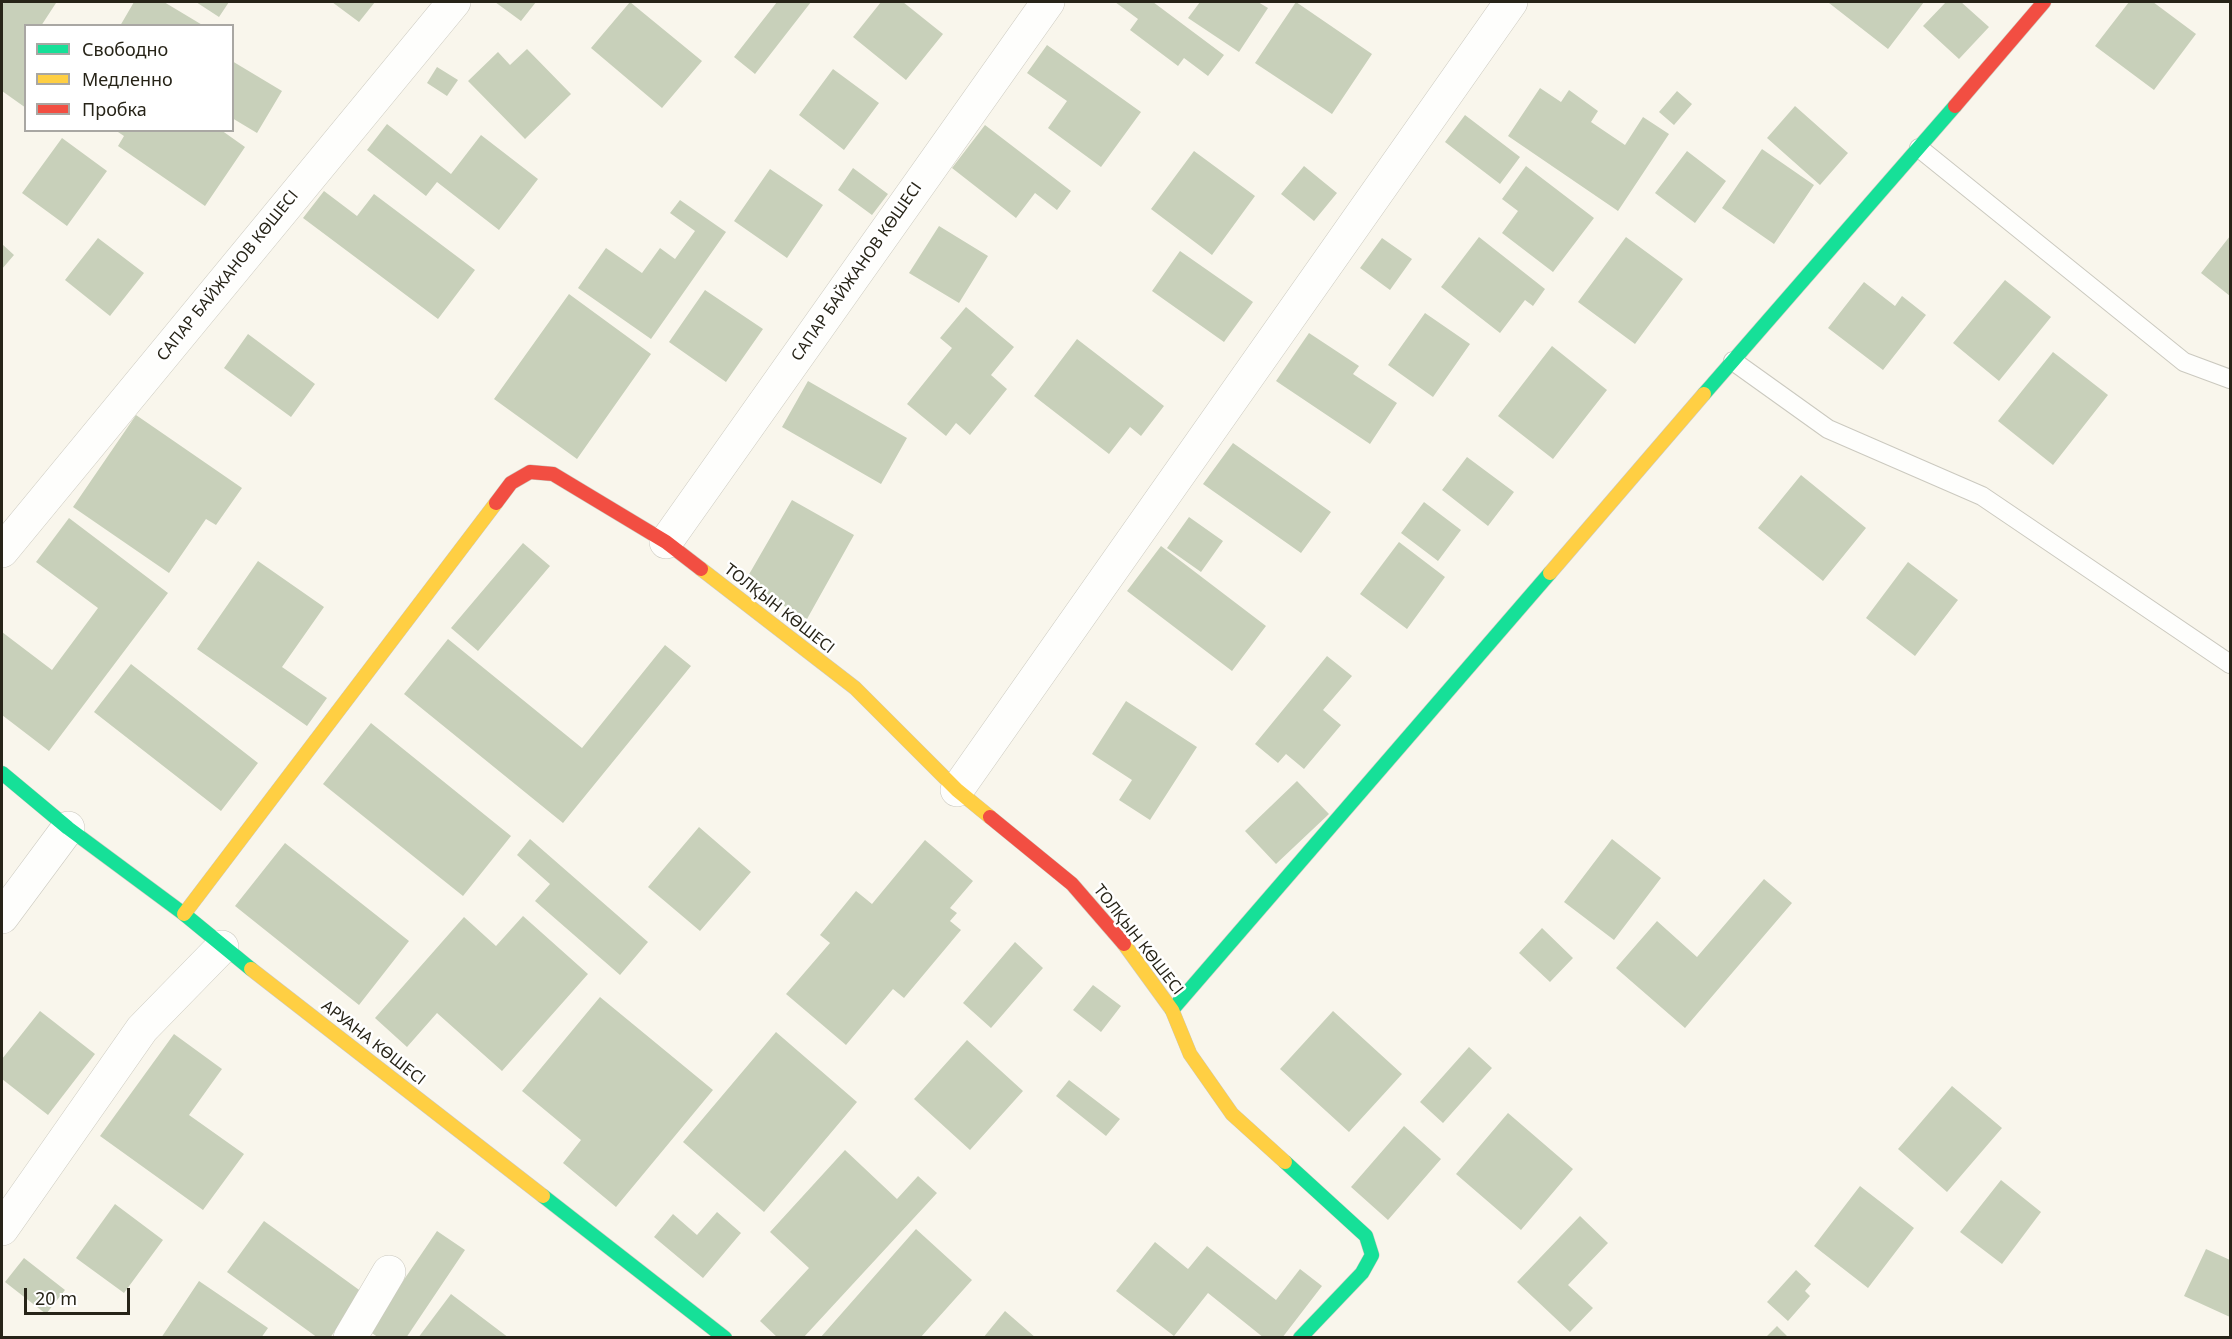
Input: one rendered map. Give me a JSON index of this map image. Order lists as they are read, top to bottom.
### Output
{
  "streets": {
    "street": ["САПАР БАЙЖАНОВ КӨШЕСІ", "ТОЛҚЫН КӨШЕСІ", "АРУАНА КӨШЕСІ"]
  },
  "crossings": [
    ["САПАР БАЙЖАНОВ КӨШЕСІ", "ТОЛҚЫН КӨШЕСІ"],
    ["ТОЛҚЫН КӨШЕСІ", "АРУАНА КӨШЕСІ"]
  ],
  "legend": ["Свободно", "Медленно", "Пробка"],
  "scale_bar": "20 m"
}
